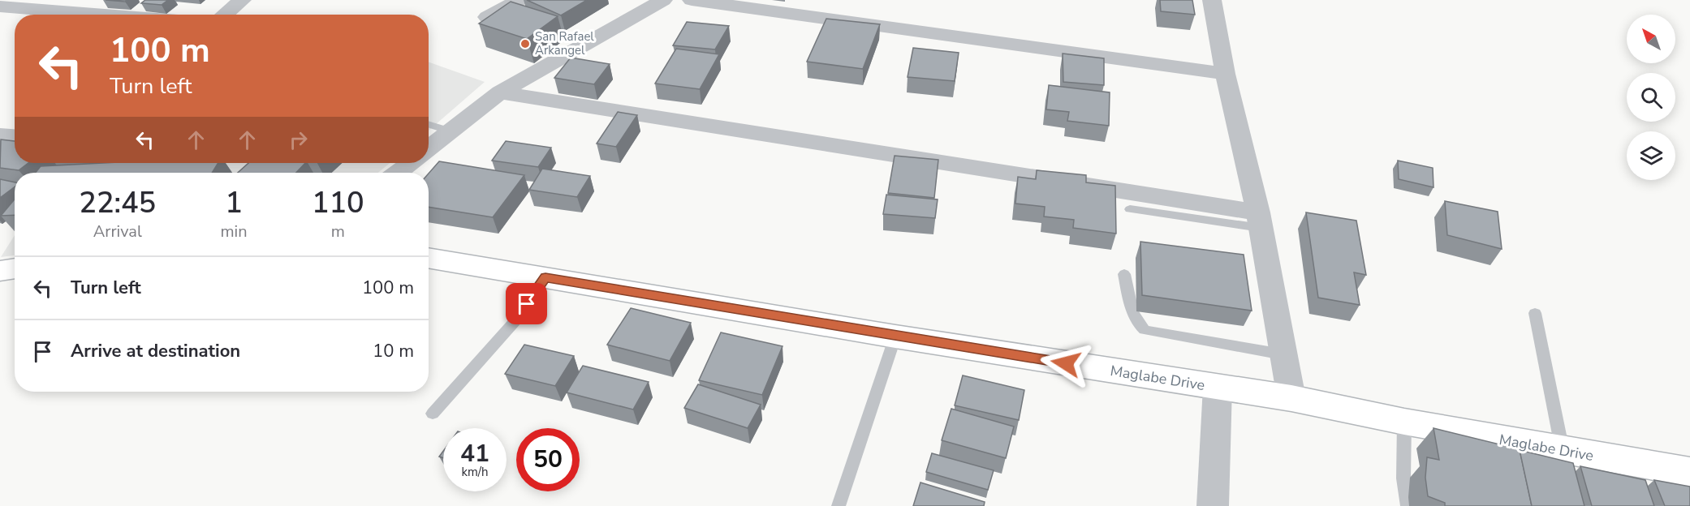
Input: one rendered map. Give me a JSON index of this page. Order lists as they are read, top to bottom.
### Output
{
  "streets": {
    "main road": ["Maglabe Drive"]
  },
  "places": ["San Rafael Arkangel"],
  "north": "top left",
  "page": {
    "turn": ["100 m", "Turn left"],
    "eta": [
      "22:45",
      "Arrival",
      "1",
      "min",
      "110",
      "m"
    ],
    "list": [
      {
        "name": "Turn left",
        "value": "100 m"
      },
      {
        "name": "Arrive at destination",
        "value": "10 m"
      }
    ],
    "speed": "41 km/h",
    "limit": "50"
  }
}
